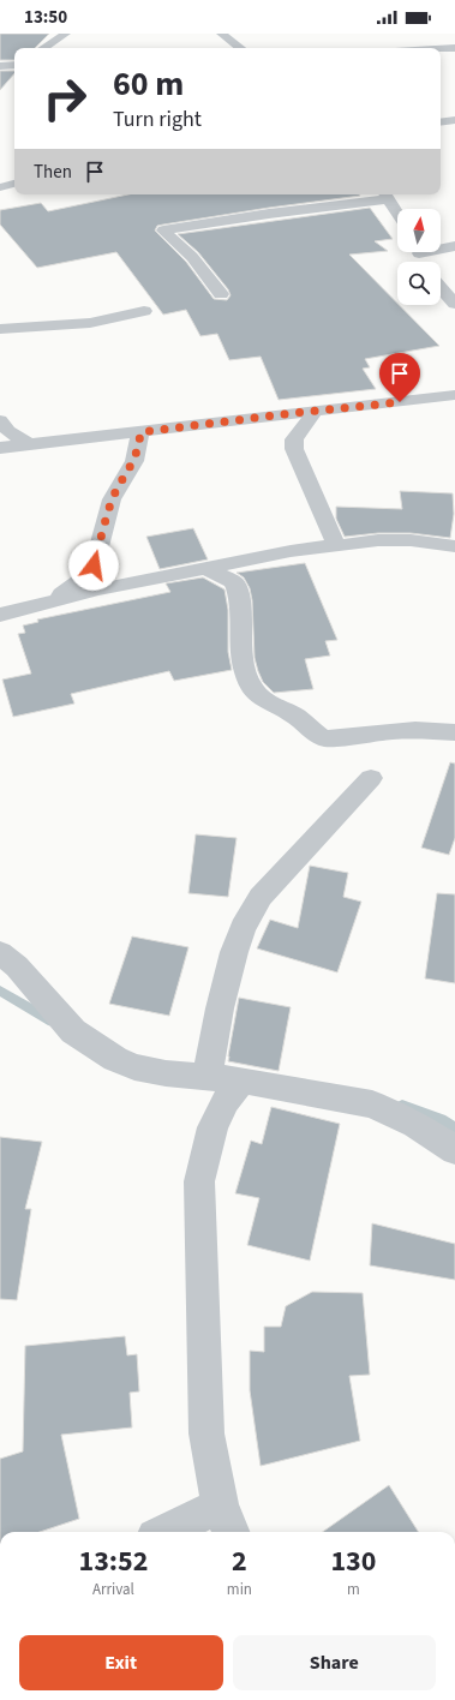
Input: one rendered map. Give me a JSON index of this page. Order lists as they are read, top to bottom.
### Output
{
  "north": "top",
  "page": {
    "status": "13:50",
    "turn": ["60 m", "Turn right"],
    "then": "Then",
    "eta": [
      "13:52",
      "Arrival",
      "2",
      "min",
      "130",
      "m"
    ],
    "buttons": ["Exit", "Share"]
  }
}
